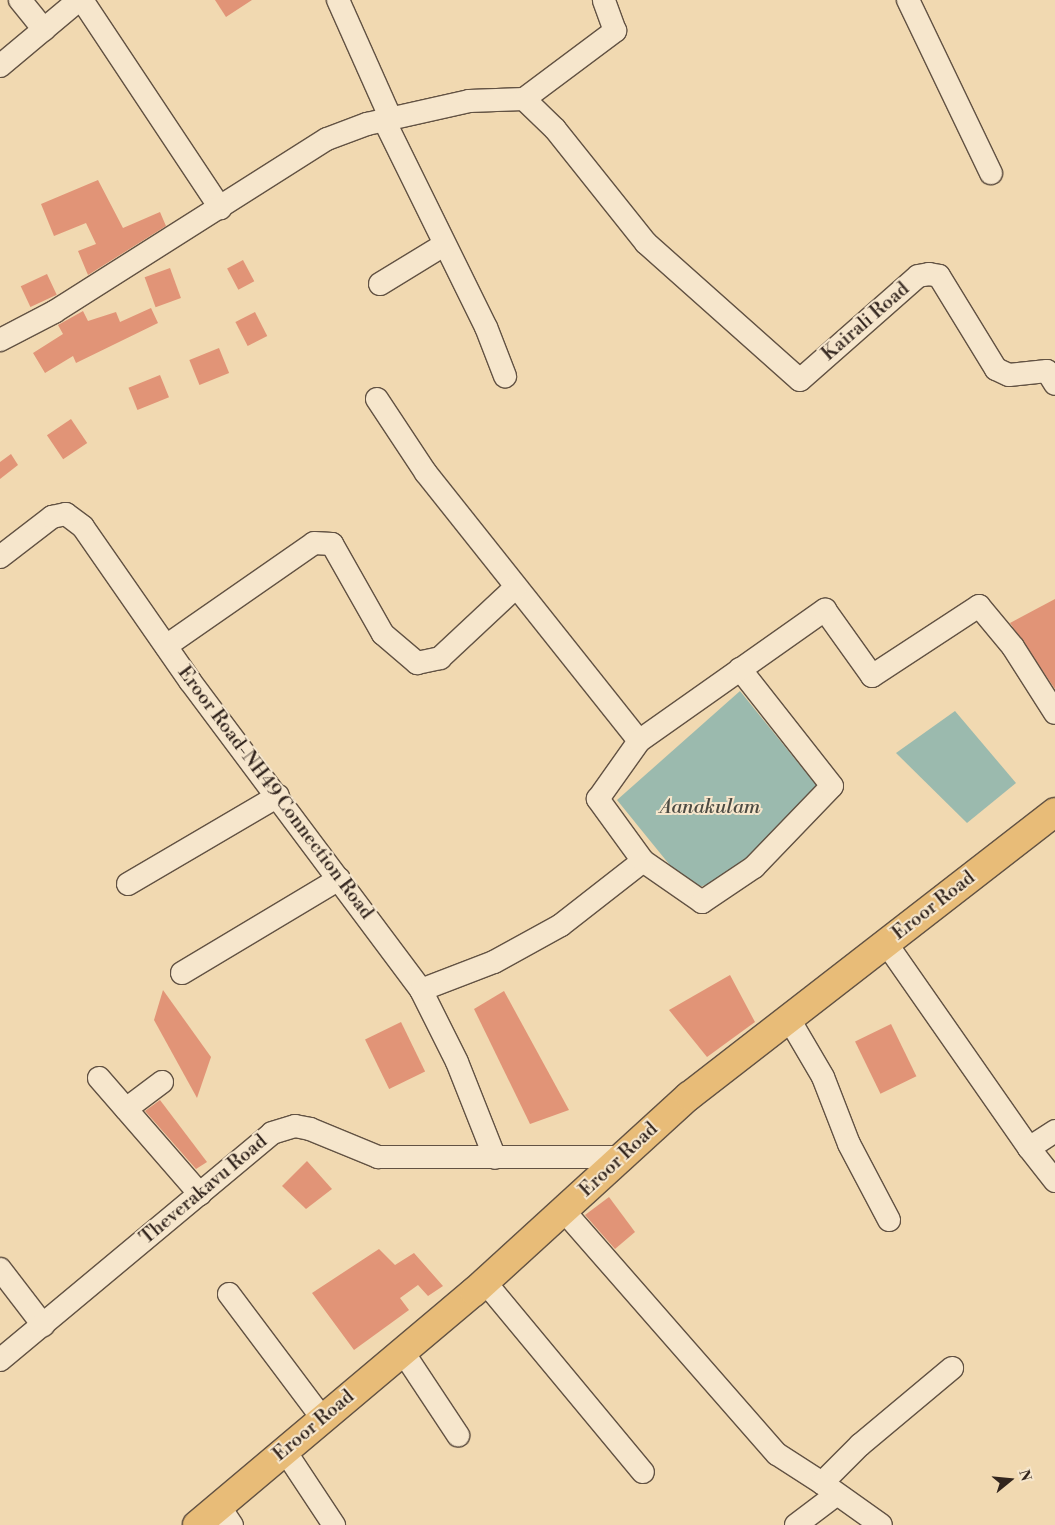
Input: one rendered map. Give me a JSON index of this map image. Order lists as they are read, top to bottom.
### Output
{
  "streets": {
    "main road": ["Eroor Road"],
    "street": ["Kairali Road", "Eroor Road-NH49 Connection Road", "Theverakavu Road"]
  },
  "crossings": [
    ["Eroor Road-NH49 Connection Road", "Theverakavu Road"],
    ["Eroor Road", "Theverakavu Road"]
  ],
  "water": ["Aanakulam"],
  "north": "right"
}
